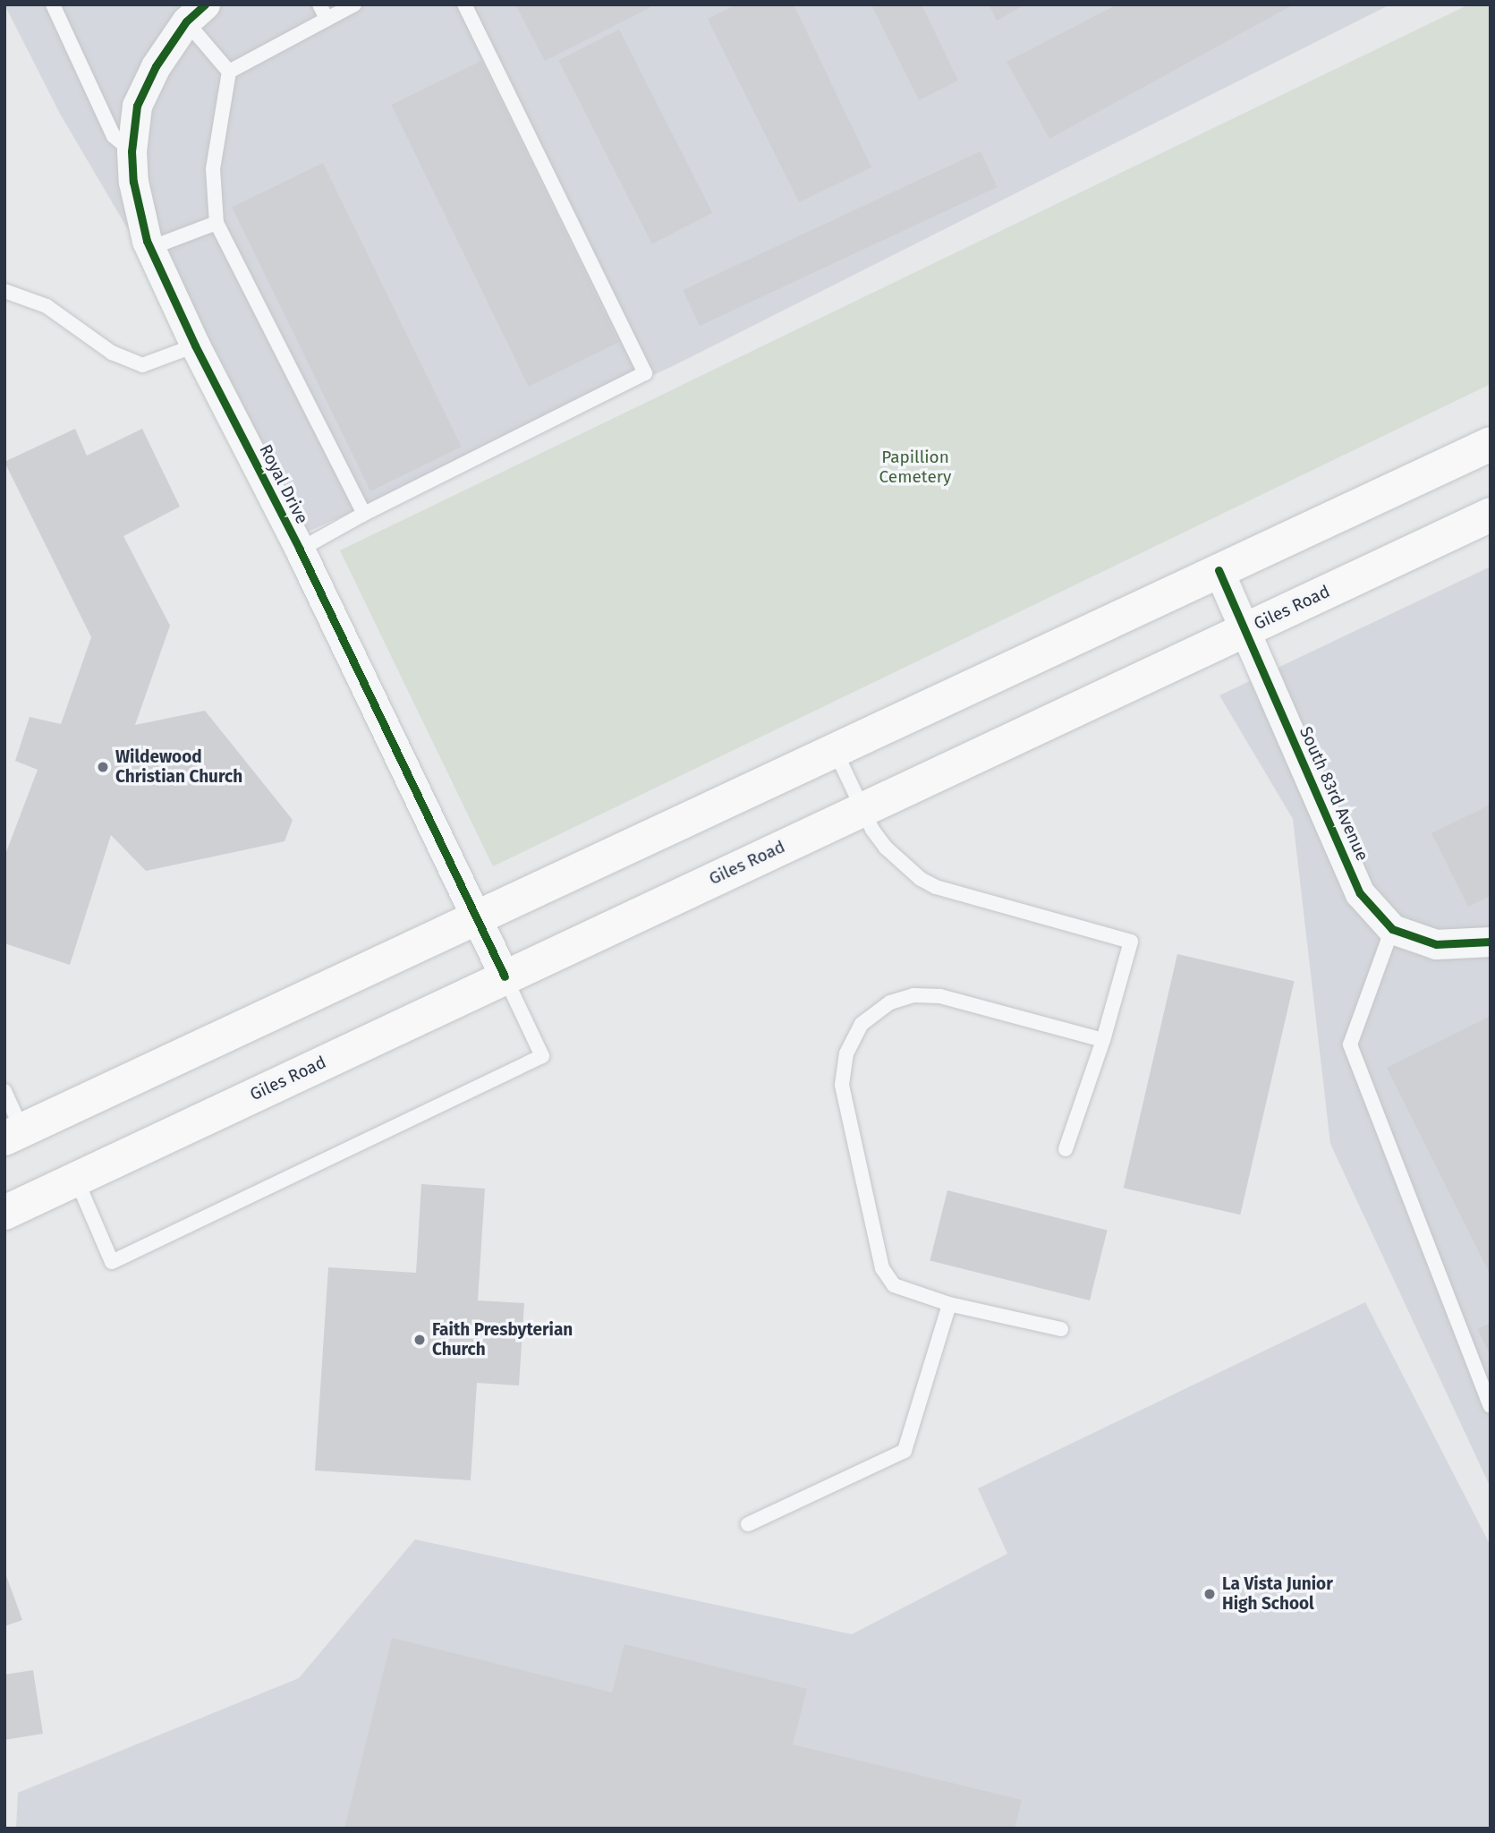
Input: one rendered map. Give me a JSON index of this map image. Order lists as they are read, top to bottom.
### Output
{
  "streets": {
    "main road": ["Giles Road"],
    "street": ["Royal Drive", "South 83rd Avenue"]
  },
  "crossings": [
    ["Royal Drive", "Giles Road"],
    ["Giles Road", "South 83rd Avenue"]
  ],
  "parks": ["Papillion Cemetery"],
  "places": ["Wildewood Christian Church", "Faith Presbyterian Church", "La Vista Junior High School"]
}
